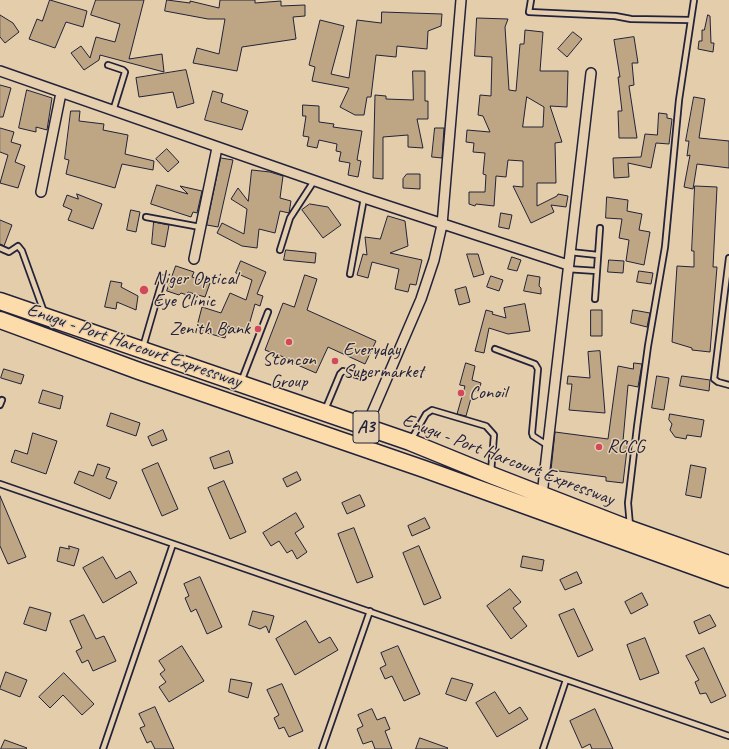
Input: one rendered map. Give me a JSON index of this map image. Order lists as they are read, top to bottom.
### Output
{
  "streets": {
    "highway": ["Enugu - Port Harcourt Expressway", "A3"]
  },
  "places": [
    "Niger Optical Eye Clinic",
    "Zenith Bank",
    "Stoncon Group",
    "Everyday Supermarket",
    "Conoil",
    "RCCG"
  ]
}
